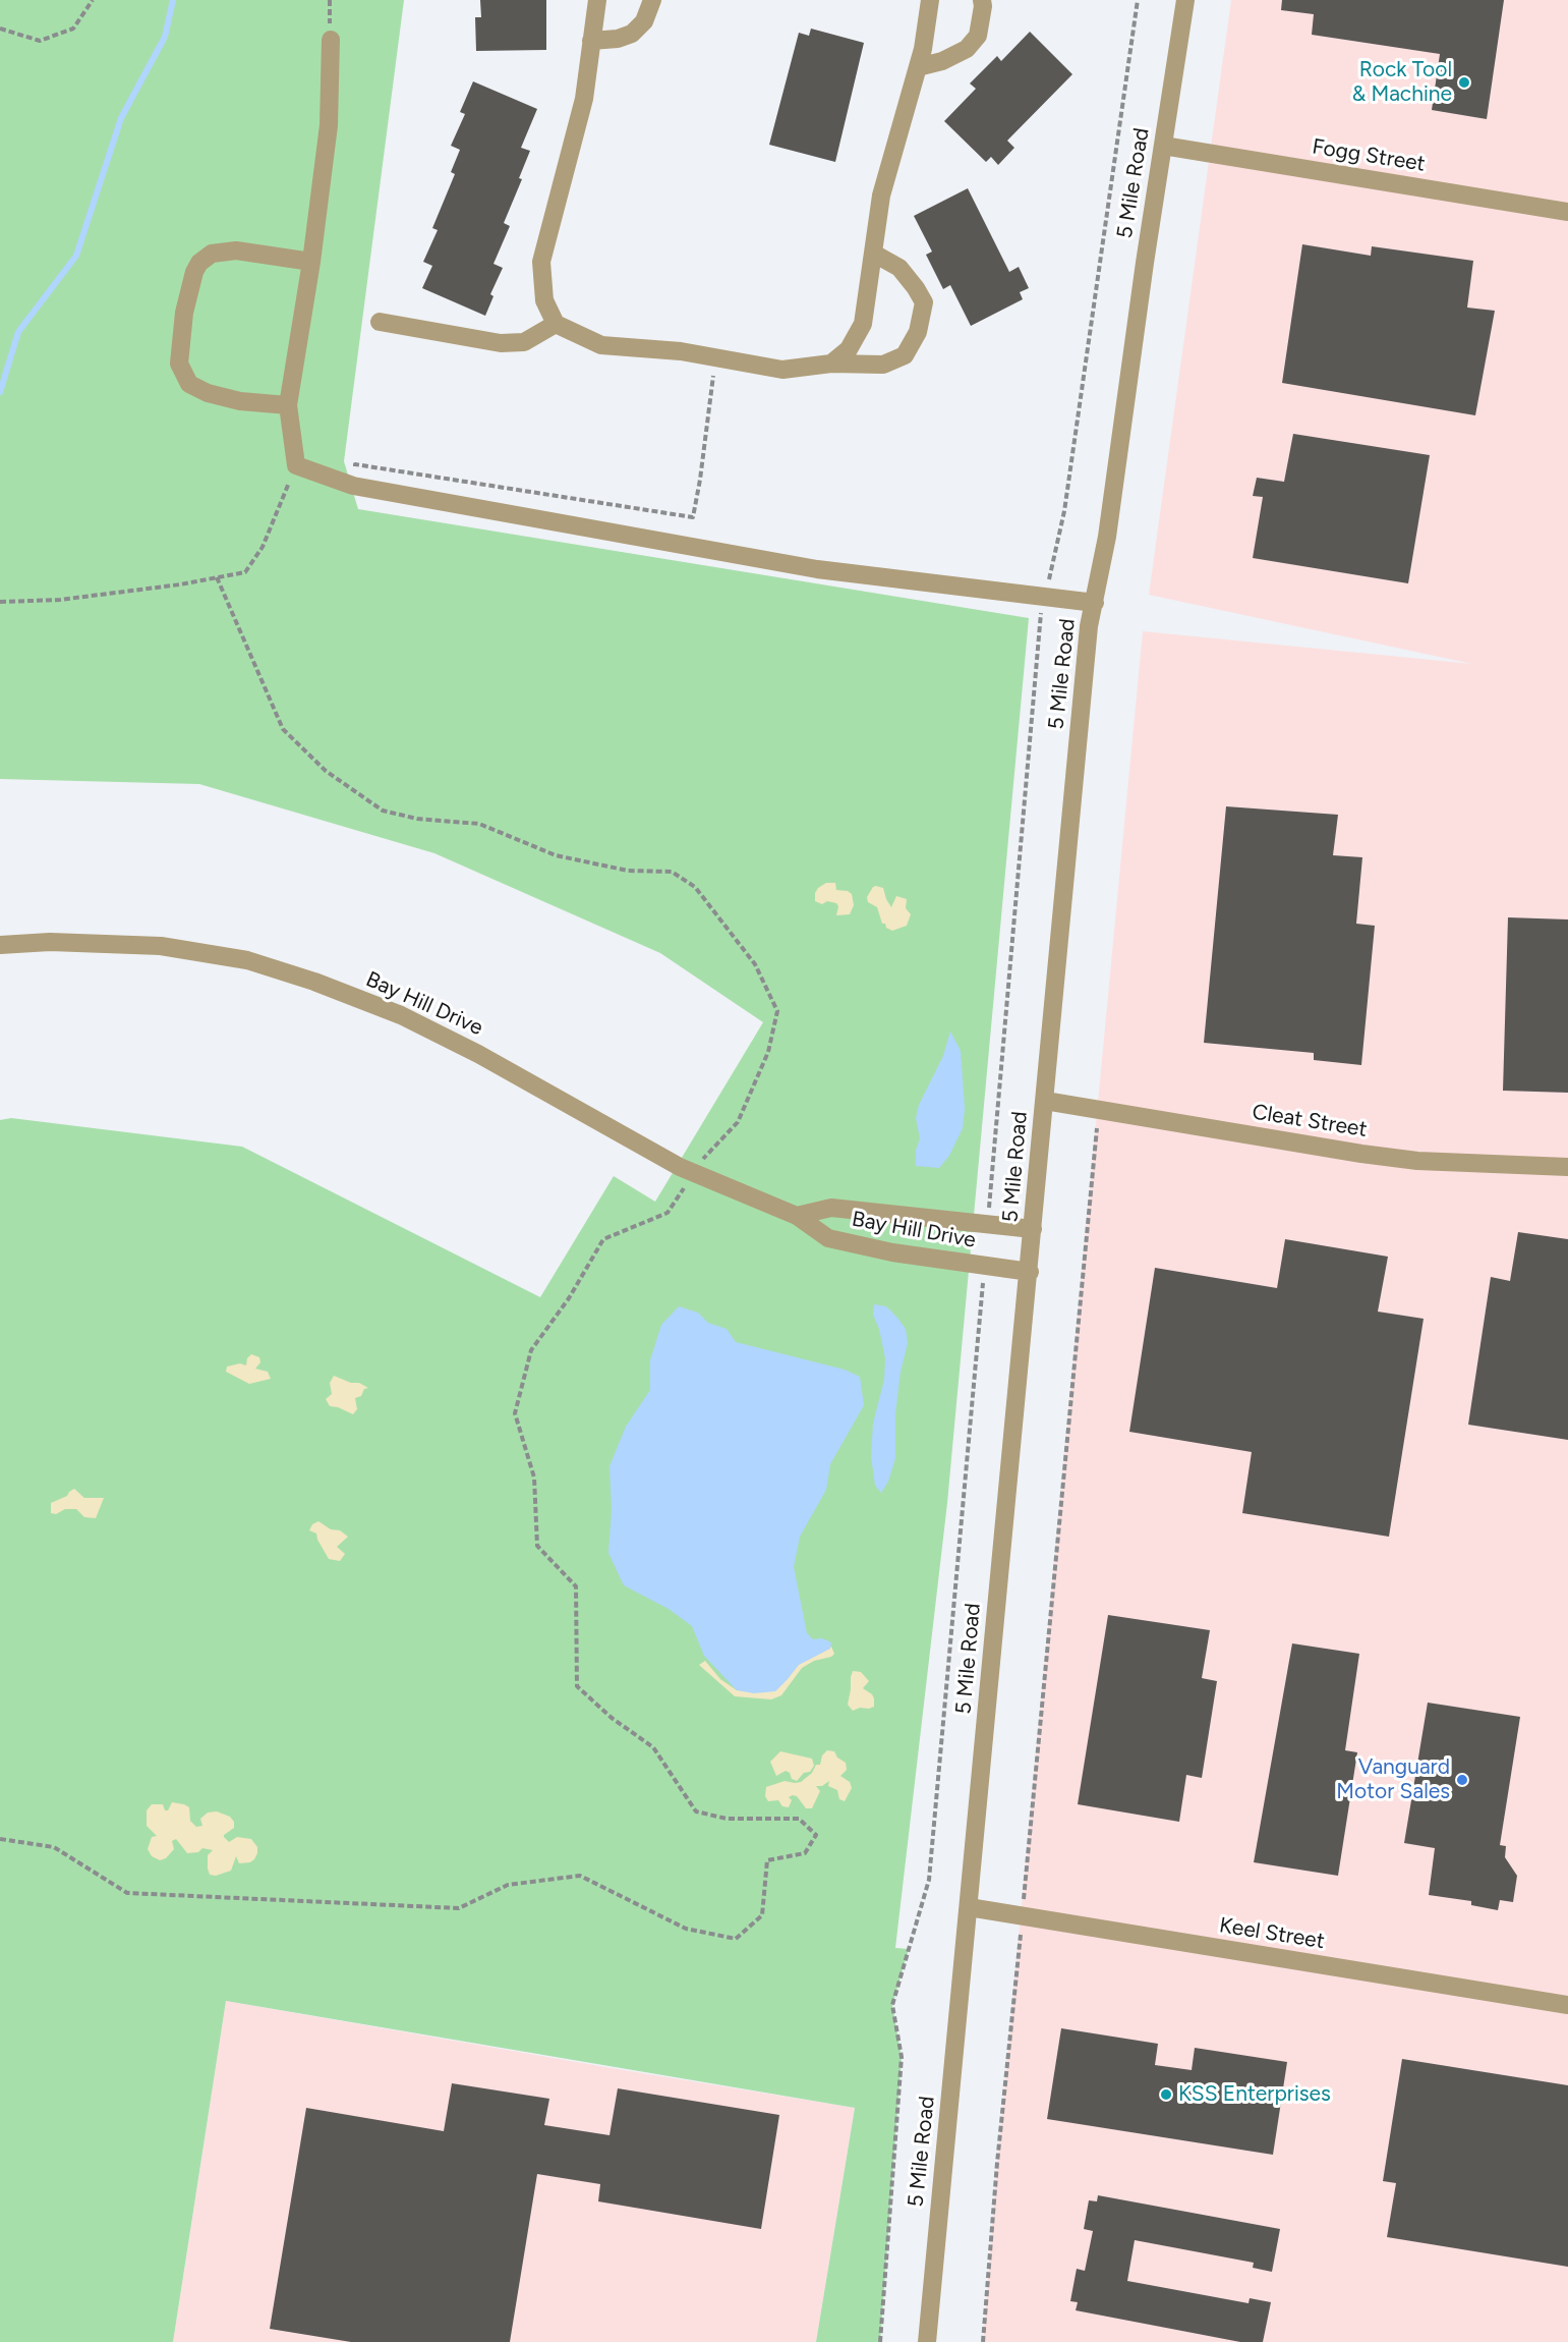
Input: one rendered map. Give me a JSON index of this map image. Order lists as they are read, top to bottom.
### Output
{
  "streets": {
    "street": [
      "Fogg Street",
      "5 Mile Road",
      "Bay Hill Drive",
      "Cleat Street",
      "Keel Street"
    ]
  },
  "crossings": [
    ["Fogg Street", "5 Mile Road"],
    ["5 Mile Road", "Bay Hill Drive"],
    ["5 Mile Road", "Cleat Street"],
    ["5 Mile Road", "Keel Street"]
  ],
  "places": ["Rock Tool & Machine", "Vanguard Motor Sales", "KSS Enterprises"]
}
